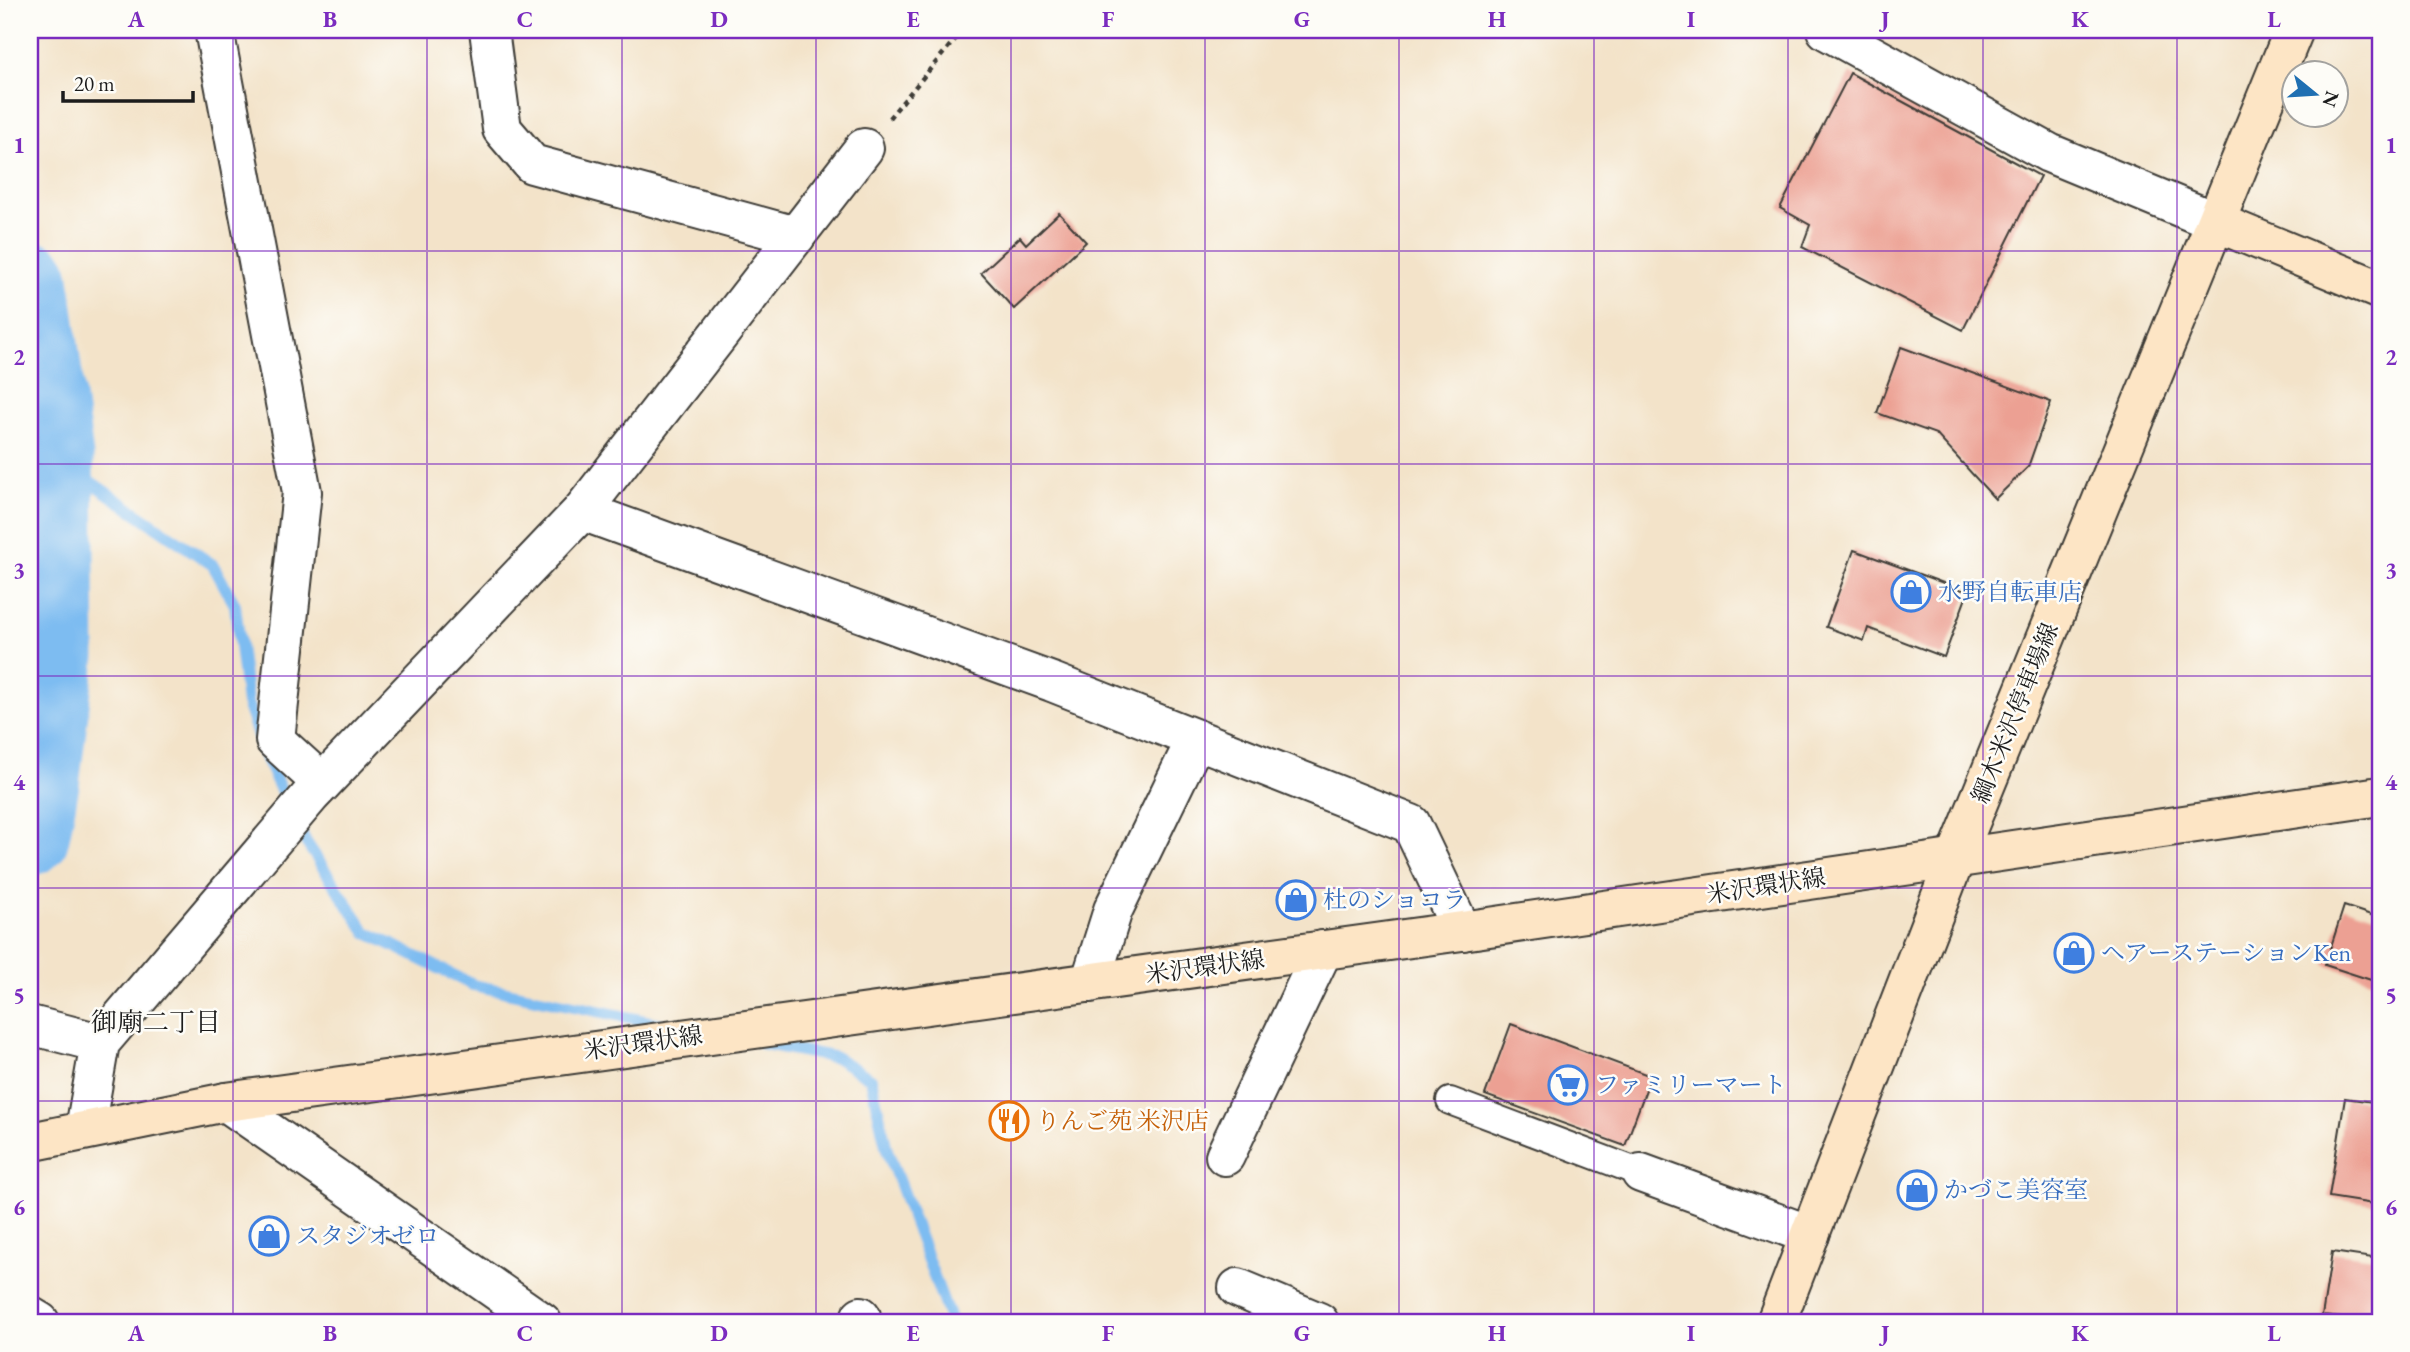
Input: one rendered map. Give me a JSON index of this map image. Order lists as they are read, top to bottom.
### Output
{
  "streets": {
    "main road": ["綱木米沢停車場線", "米沢環状線"]
  },
  "crossings": [
    ["綱木米沢停車場線", "米沢環状線"]
  ],
  "districts": ["御廟二丁目"],
  "places": {
    "shop": [
      "水野自転車店",
      "杜のショコラ",
      "ヘアーステーションKen",
      "かづこ美容室",
      "スタジオゼロ"
    ],
    "supermarket": ["ファミリーマート"],
    "restaurant": ["りんご苑 米沢店"]
  },
  "scale_bar": "20 m",
  "north": "right",
  "grid": {
    "columns": [
      "A",
      "B",
      "C",
      "D",
      "E",
      "F",
      "G",
      "H",
      "I",
      "J",
      "K",
      "L"
    ],
    "rows": [
      "1",
      "2",
      "3",
      "4",
      "5",
      "6"
    ]
  }
}
